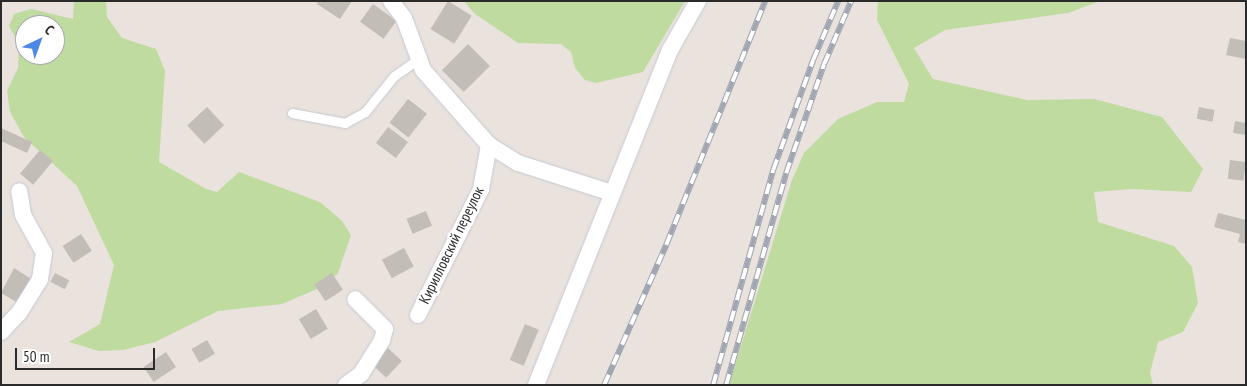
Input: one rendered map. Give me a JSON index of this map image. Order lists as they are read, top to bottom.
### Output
{
  "streets": {
    "street": ["Кирилловский переулок"]
  },
  "scale_bar": "50 m",
  "north": "top right"
}
